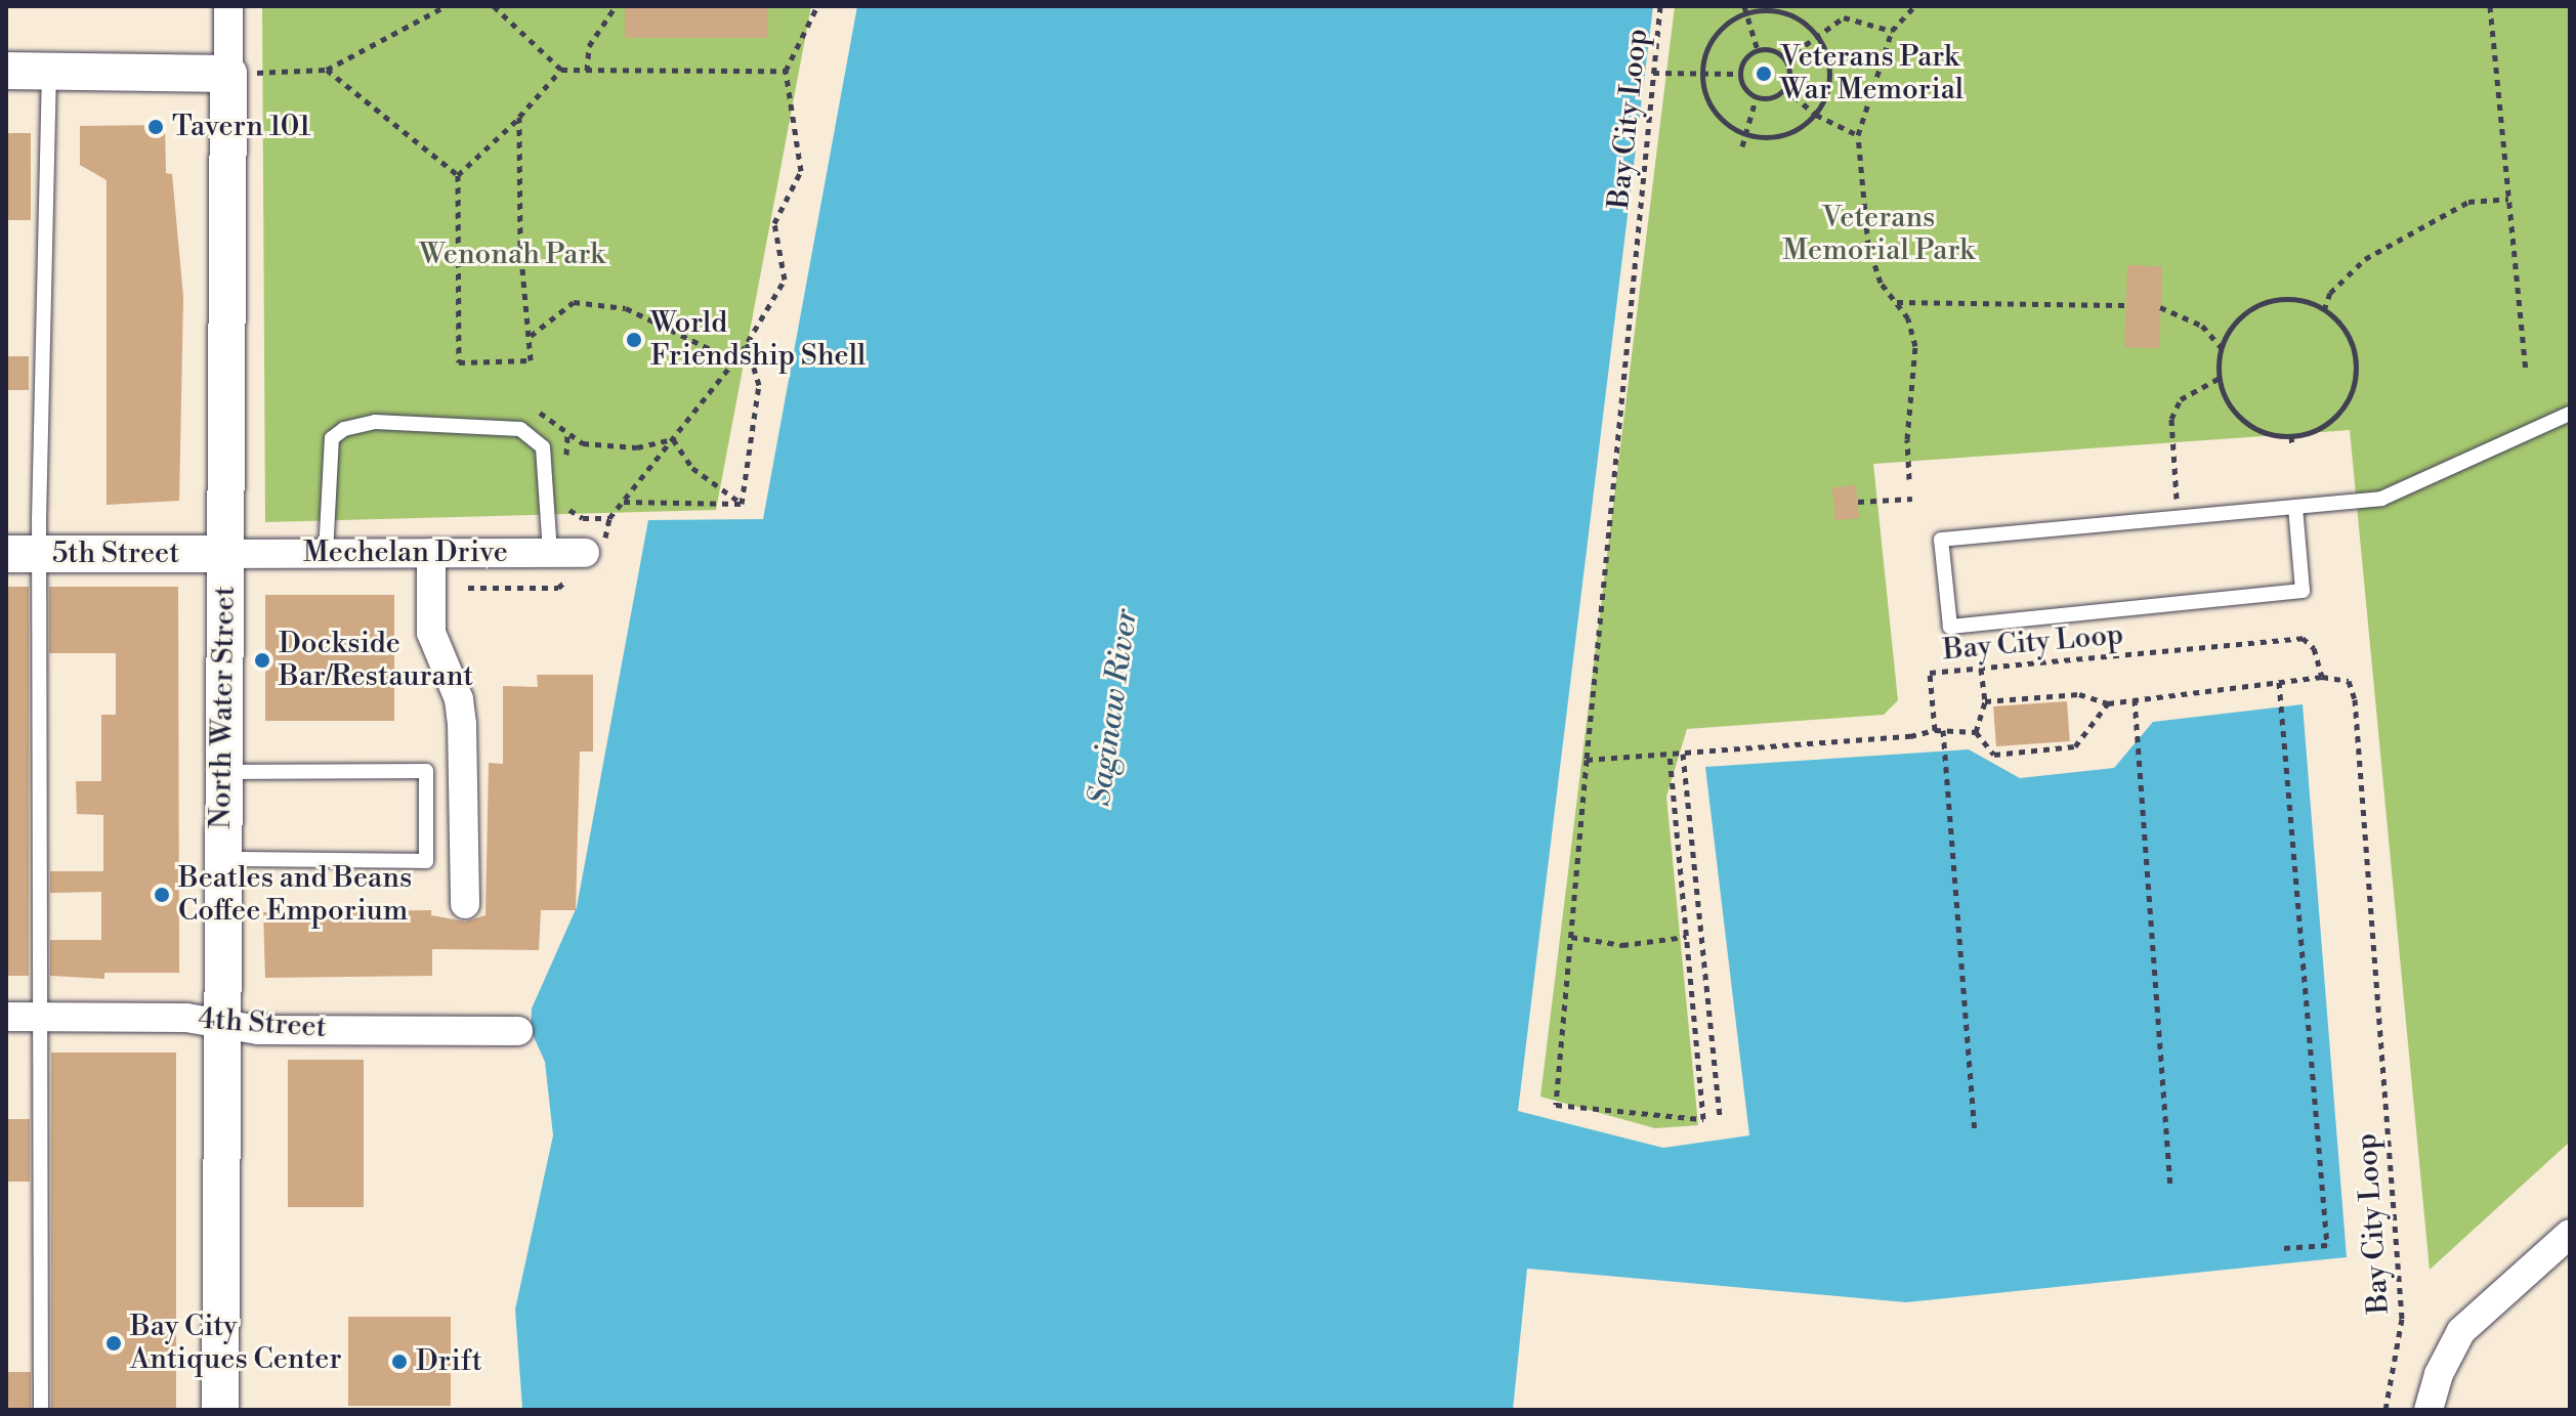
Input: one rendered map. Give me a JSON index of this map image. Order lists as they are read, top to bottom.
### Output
{
  "streets": {
    "street": [
      "Mechelan Drive",
      "5th Street",
      "North Water Street",
      "4th Street"
    ],
    "path": ["Bay City Loop"]
  },
  "crossings": [
    ["Mechelan Drive", "5th Street"],
    ["Mechelan Drive", "North Water Street"],
    ["5th Street", "North Water Street"],
    ["North Water Street", "4th Street"]
  ],
  "water": ["Saginaw River"],
  "parks": ["Veterans Memorial Park", "Wenonah Park"],
  "places": [
    "Veterans Park War Memorial",
    "Tavern 101",
    "World Friendship Shell",
    "Dockside Bar/Restaurant",
    "Beatles and Beans Coffee Emporium",
    "Bay City Antiques Center",
    "Drift"
  ]
}
